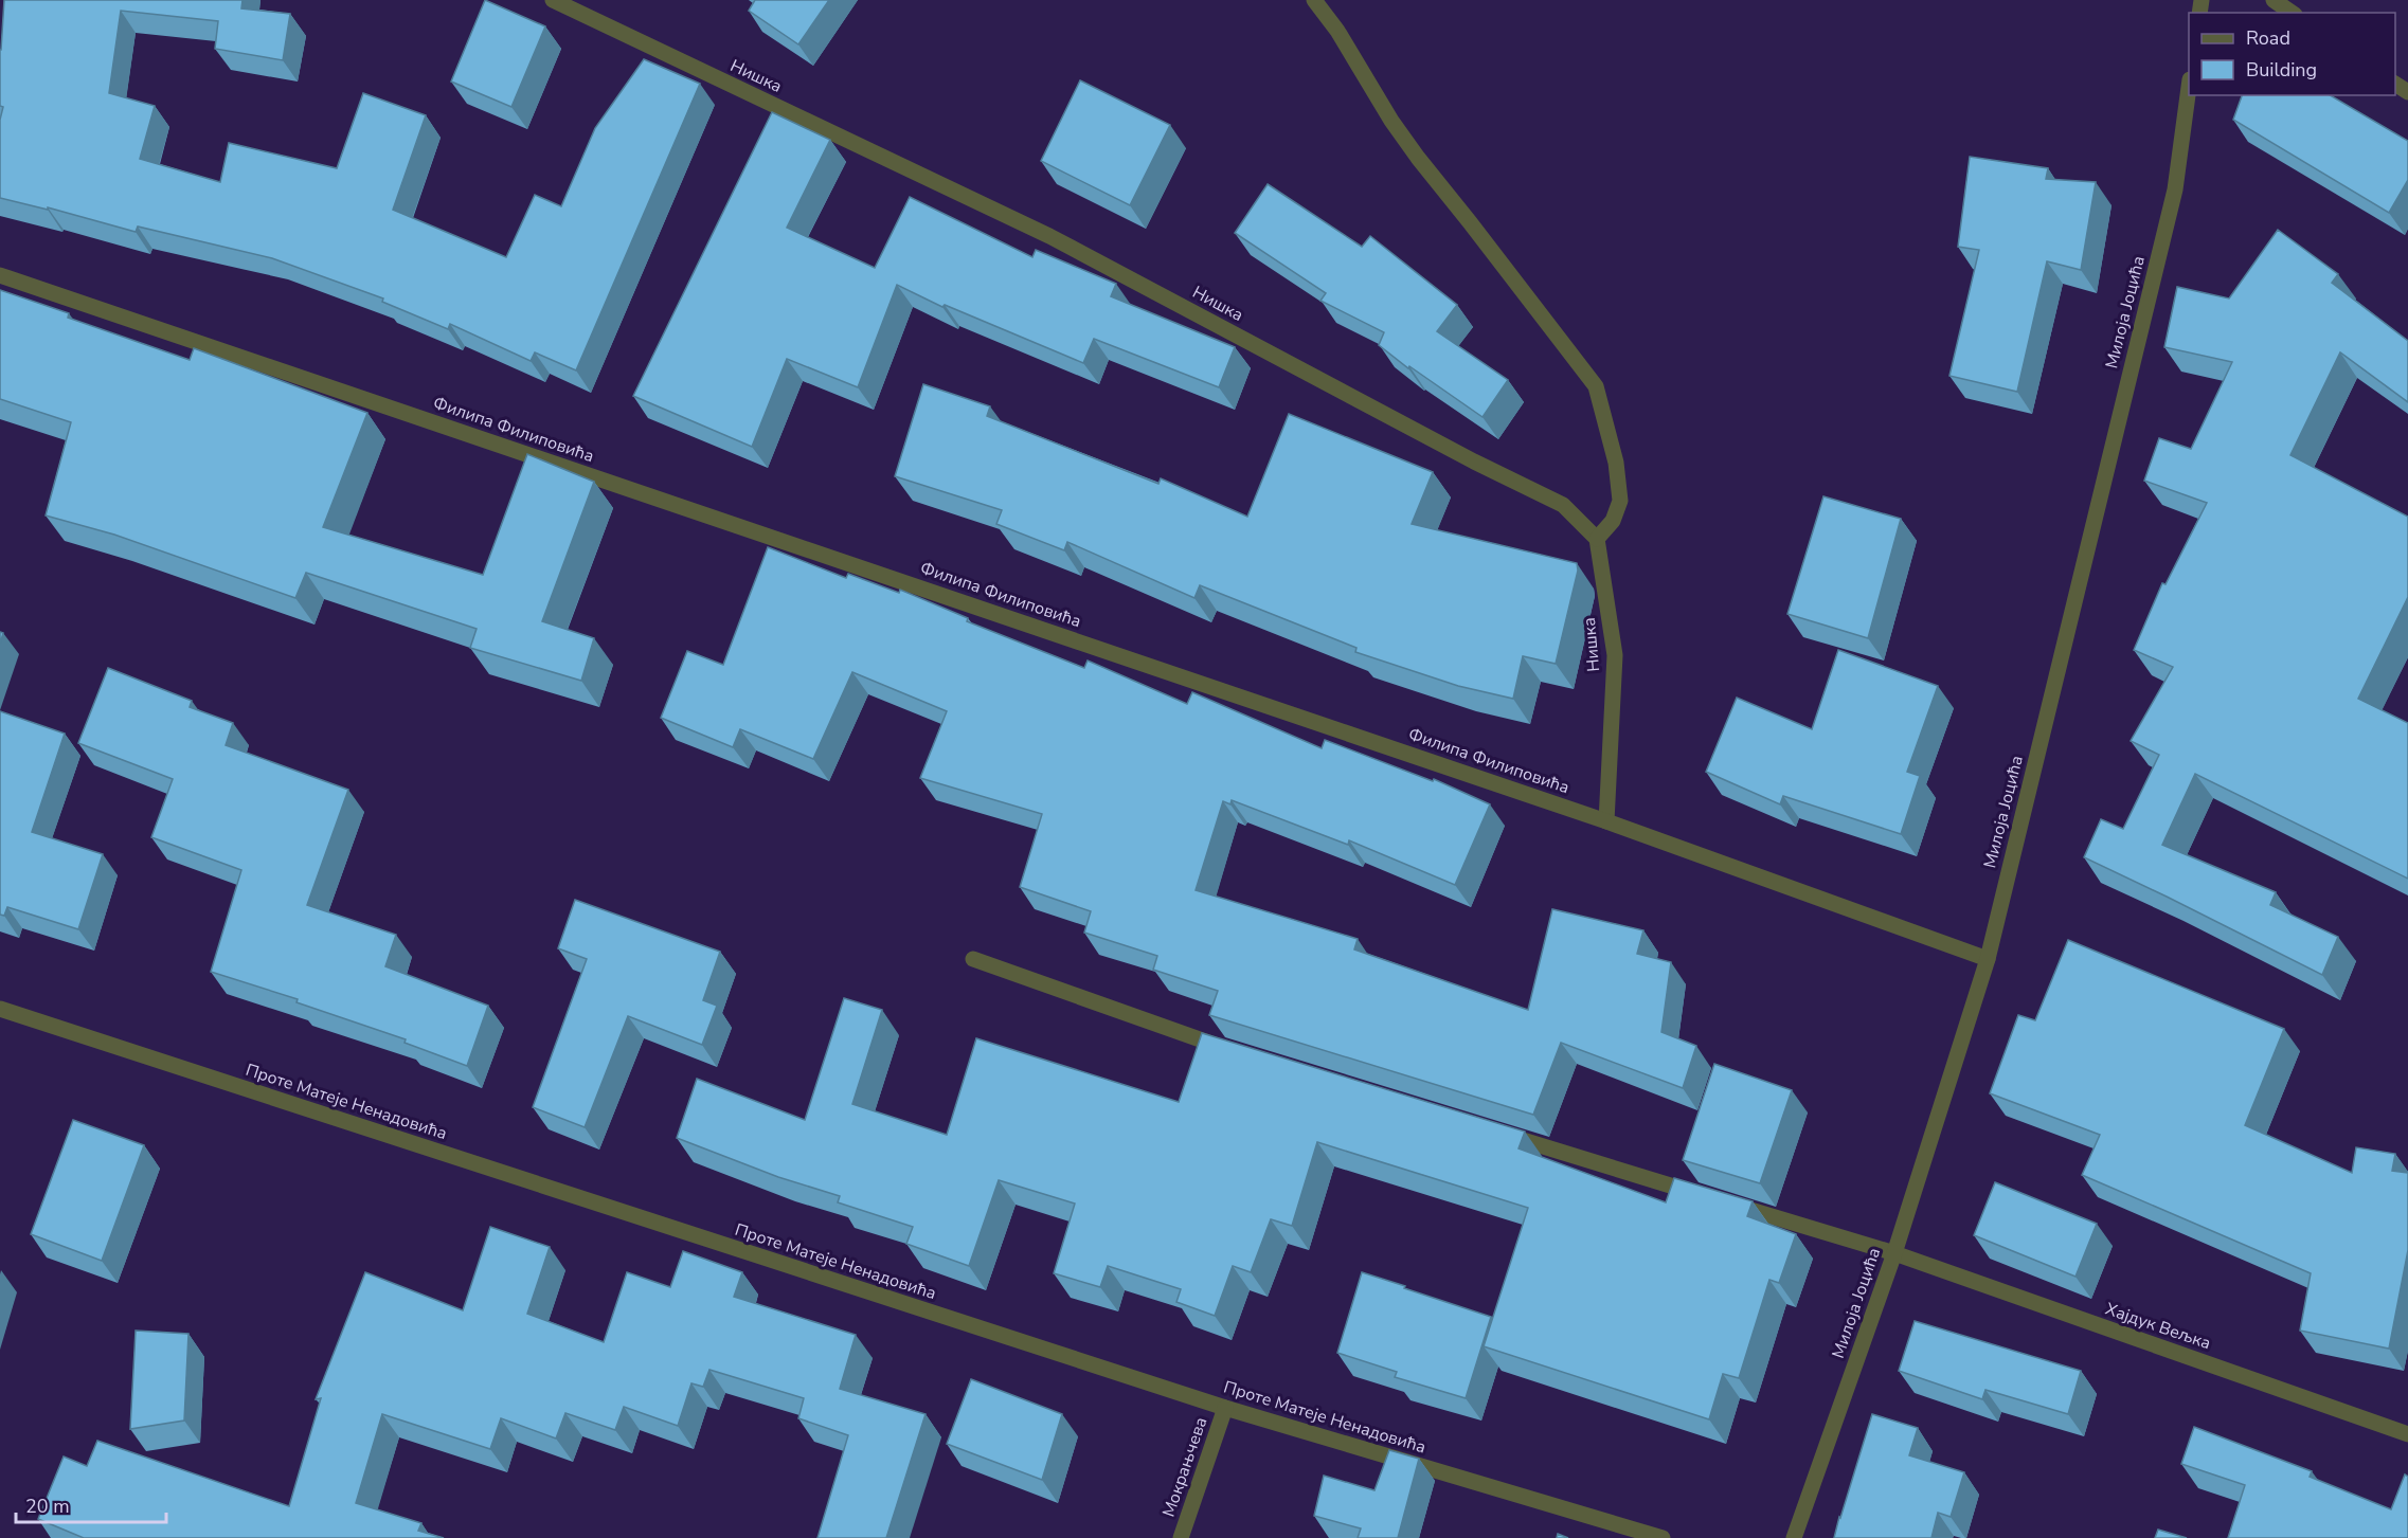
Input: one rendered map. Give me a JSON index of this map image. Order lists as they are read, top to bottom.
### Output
{
  "streets": {
    "street": [
      "Нишка",
      "Милоја Јоцића",
      "Филипа Филиповића",
      "Проте Матеје Ненадовића",
      "Хајдук Вељка",
      "Мокрањчева"
    ]
  },
  "crossings": [
    ["Нишка", "Филипа Филиповића"],
    ["Милоја Јоцића", "Филипа Филиповића"],
    ["Милоја Јоцића", "Хајдук Вељка"],
    ["Проте Матеје Ненадовића", "Мокрањчева"]
  ],
  "legend": ["Road", "Building"],
  "scale_bar": "20 m"
}
